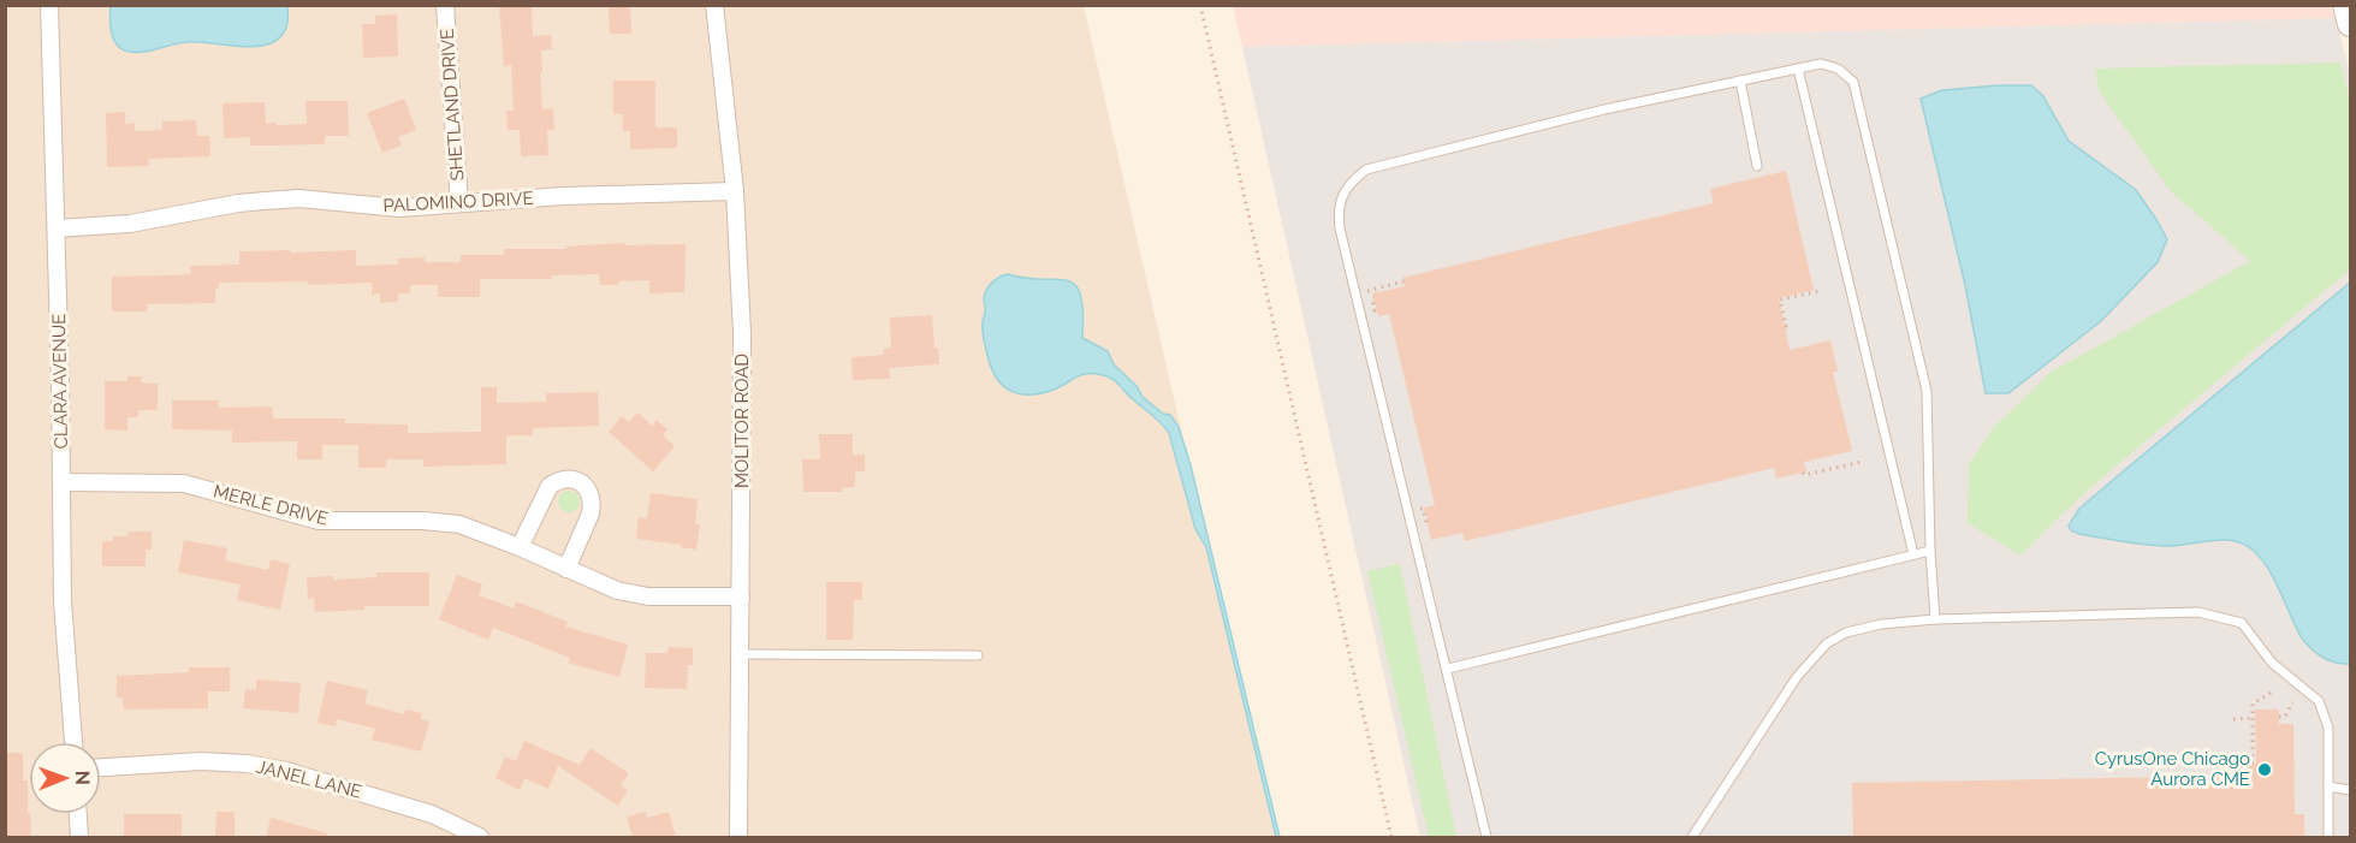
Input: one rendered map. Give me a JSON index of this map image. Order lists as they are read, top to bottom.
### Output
{
  "streets": {
    "street": [
      "SHETLAND DRIVE",
      "PALOMINO DRIVE",
      "CLARA AVENUE",
      "MOLITOR ROAD",
      "MERLE DRIVE",
      "JANEL LANE"
    ]
  },
  "crossings": [
    ["SHETLAND DRIVE", "PALOMINO DRIVE"],
    ["PALOMINO DRIVE", "CLARA AVENUE"],
    ["PALOMINO DRIVE", "MOLITOR ROAD"],
    ["CLARA AVENUE", "MERLE DRIVE"],
    ["MOLITOR ROAD", "MERLE DRIVE"]
  ],
  "places": ["CyrusOne Chicago Aurora CME"],
  "north": "right"
}
